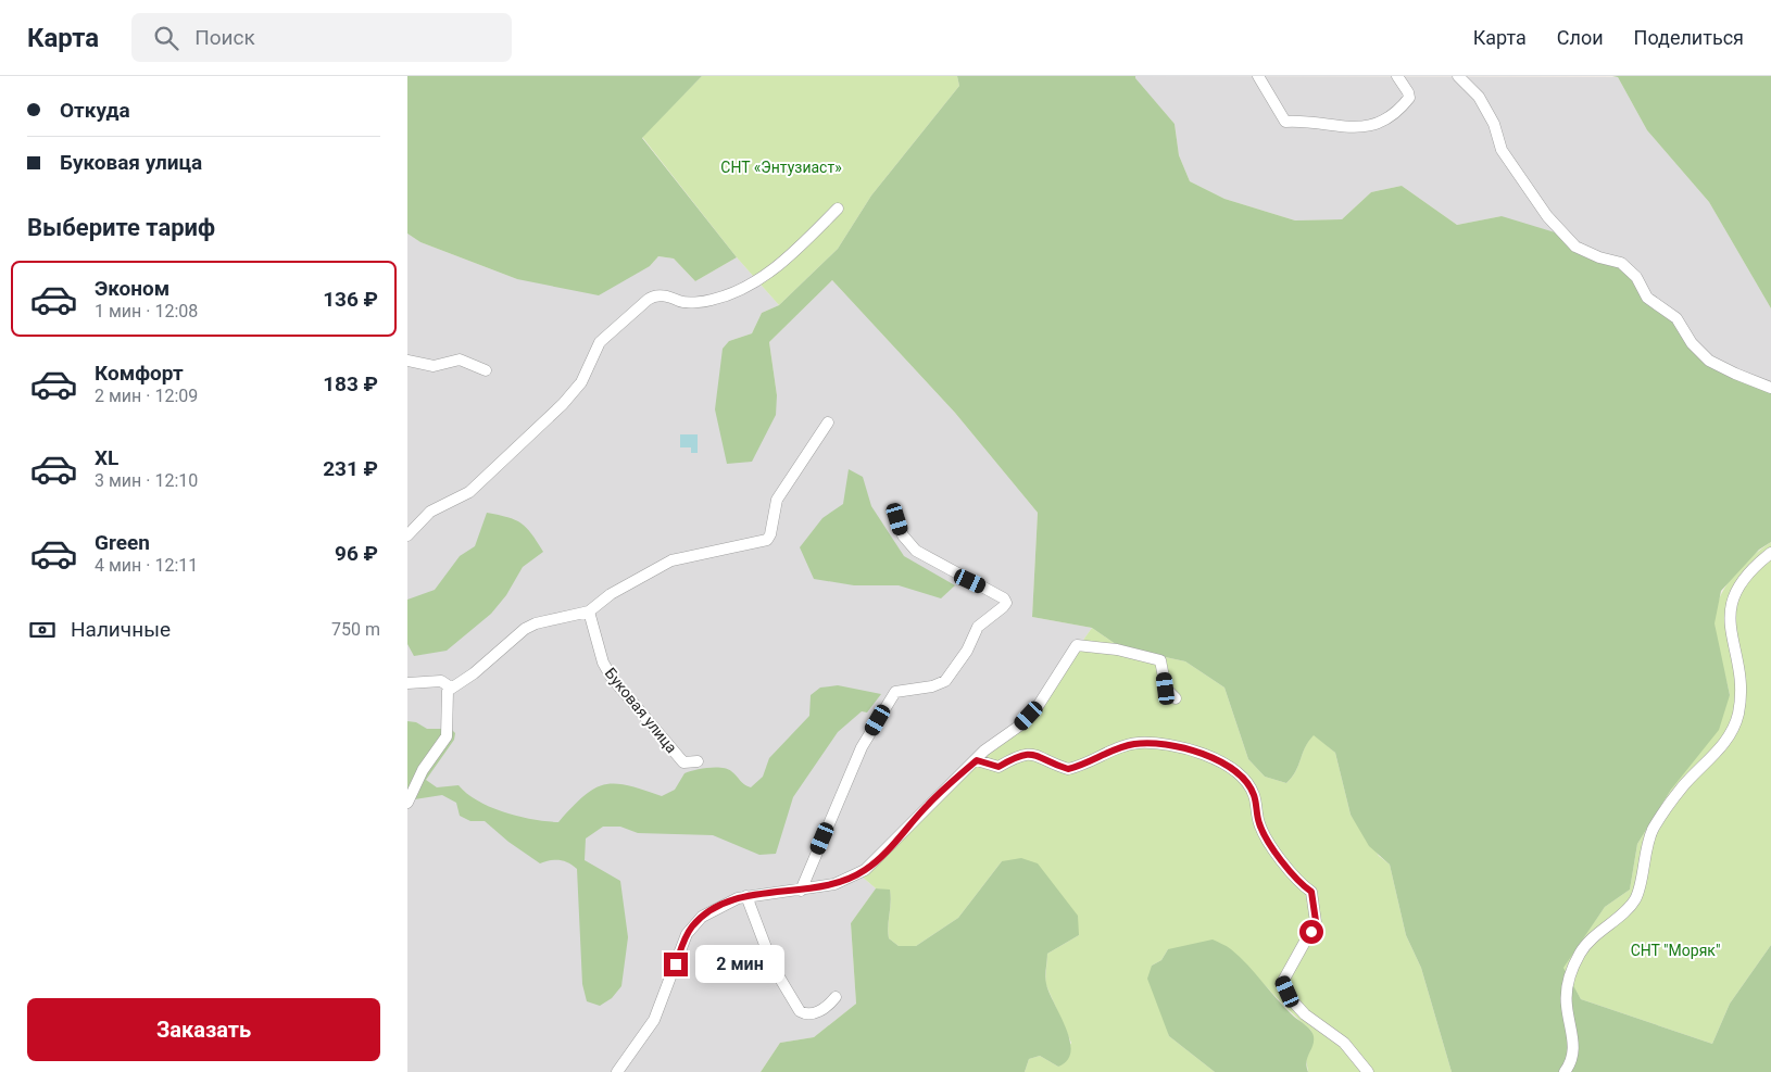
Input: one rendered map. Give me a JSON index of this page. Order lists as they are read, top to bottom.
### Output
{
  "streets": {
    "street": ["Буковая улица"]
  },
  "parks": ["СНТ «Энтузиаст»", "СНТ \"Моряк\""],
  "page": {
    "header": "Карта",
    "search": "Поиск",
    "nav": ["Карта", "Слои", "Поделиться"],
    "banner": ["Откуда", "Буковая улица"],
    "heading": "Выберите тариф",
    "list": [
      {
        "name": "Эконом",
        "note": "1 мин · 12:08",
        "value": "136 ₽"
      },
      {
        "name": "Комфорт",
        "note": "2 мин · 12:09",
        "value": "183 ₽"
      },
      {
        "name": "XL",
        "note": "3 мин · 12:10",
        "value": "231 ₽"
      },
      {
        "name": "Green",
        "note": "4 мин · 12:11",
        "value": "96 ₽"
      }
    ],
    "pay": ["Наличные", "750 m"],
    "bubble": "2 мин",
    "buttons": "Заказать"
  }
}
